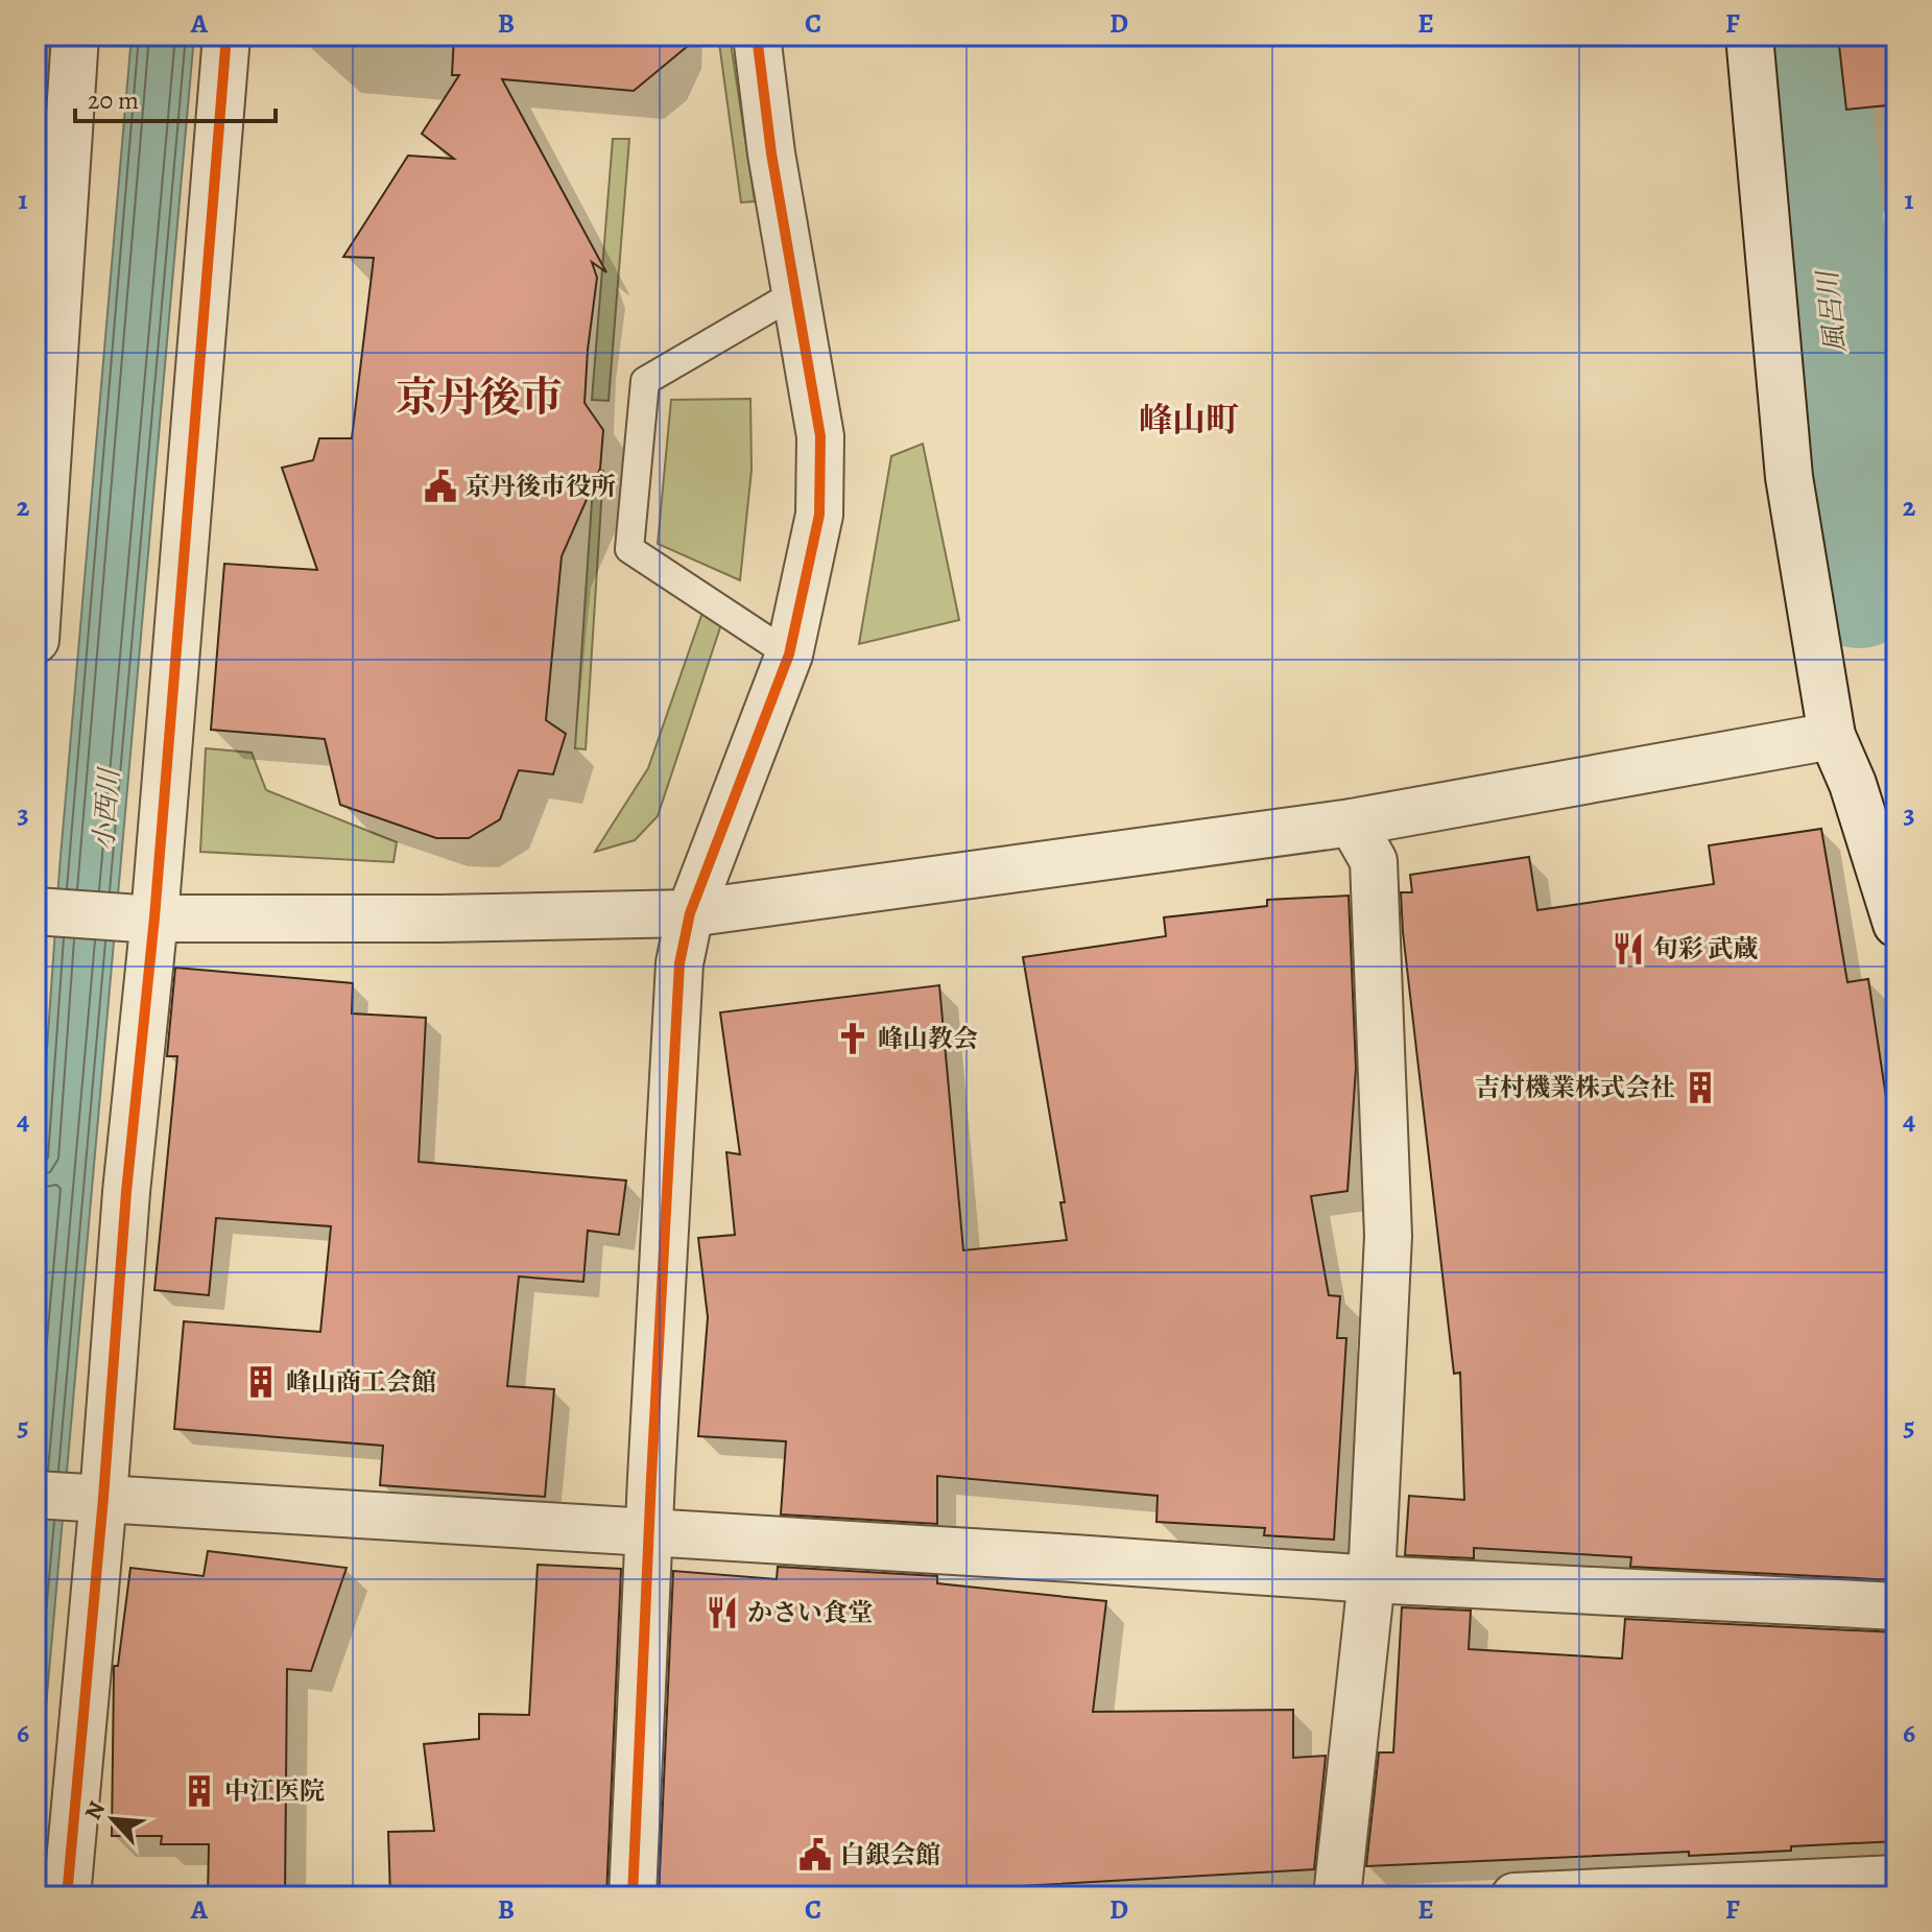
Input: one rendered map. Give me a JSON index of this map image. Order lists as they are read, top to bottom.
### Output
{
  "districts": ["京丹後市", "峰山町"],
  "water": ["風呂川", "小西川"],
  "places": {
    "public building": ["京丹後市役所", "白銀会館"],
    "restaurant": ["旬彩 武蔵", "かさい食堂"],
    "church": ["峰山教会"],
    "building": ["吉村機業株式会社", "峰山商工会館", "中江医院"]
  },
  "scale_bar": "20 m",
  "north": "top left",
  "grid": {
    "columns": [
      "A",
      "B",
      "C",
      "D",
      "E",
      "F"
    ],
    "rows": [
      "1",
      "2",
      "3",
      "4",
      "5",
      "6"
    ]
  }
}
